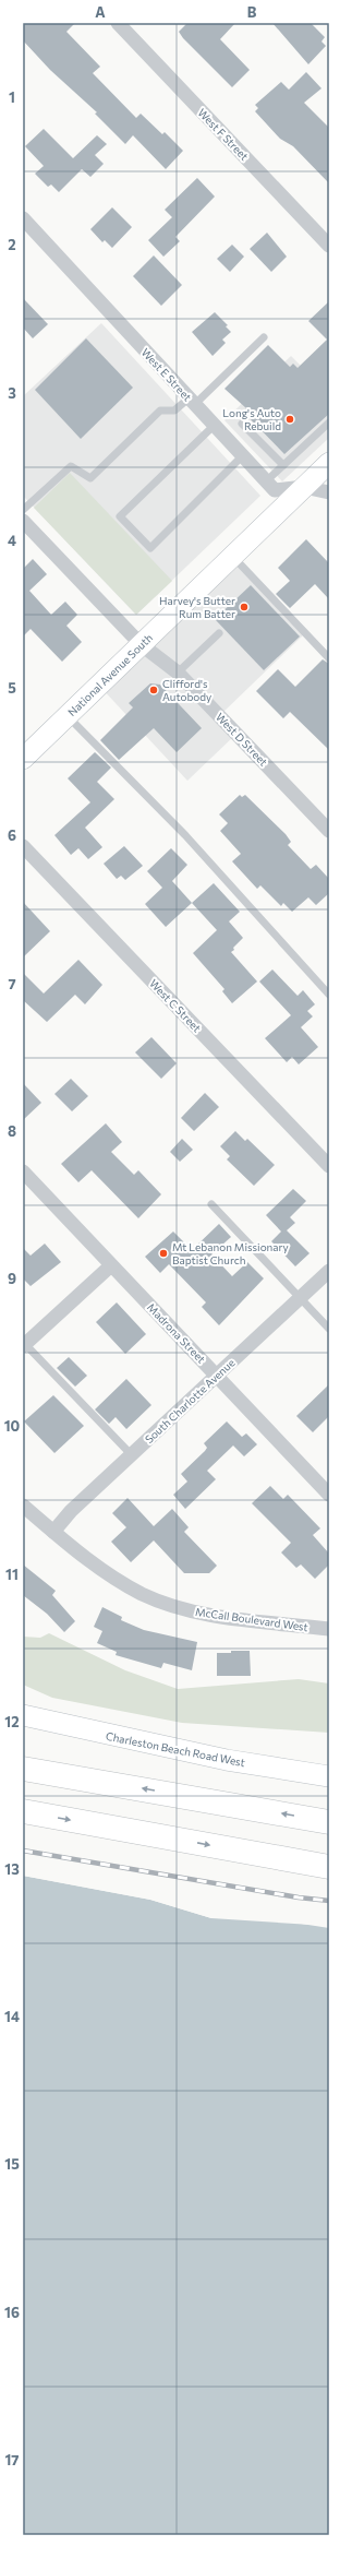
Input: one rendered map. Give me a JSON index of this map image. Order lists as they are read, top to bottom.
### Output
{
  "streets": {
    "main road": ["National Avenue South", "Charleston Beach Road West"],
    "street": [
      "West F Street",
      "West E Street",
      "West D Street",
      "West C Street",
      "Madrona Street",
      "South Charlotte Avenue",
      "McCall Boulevard West"
    ]
  },
  "crossings": [
    ["West E Street", "National Avenue South"],
    ["National Avenue South", "West D Street"],
    ["Madrona Street", "South Charlotte Avenue"],
    ["South Charlotte Avenue", "McCall Boulevard West"]
  ],
  "places": [
    "Long's Auto Rebuild",
    "Harvey's Butter Rum Batter",
    "Clifford's Autobody",
    "Mt Lebanon Missionary Baptist Church"
  ],
  "grid": {
    "columns": ["A", "B"],
    "rows": [
      "1",
      "2",
      "3",
      "4",
      "5",
      "6",
      "7",
      "8",
      "9",
      "10",
      "11",
      "12",
      "13",
      "14",
      "15",
      "16",
      "17"
    ]
  }
}
